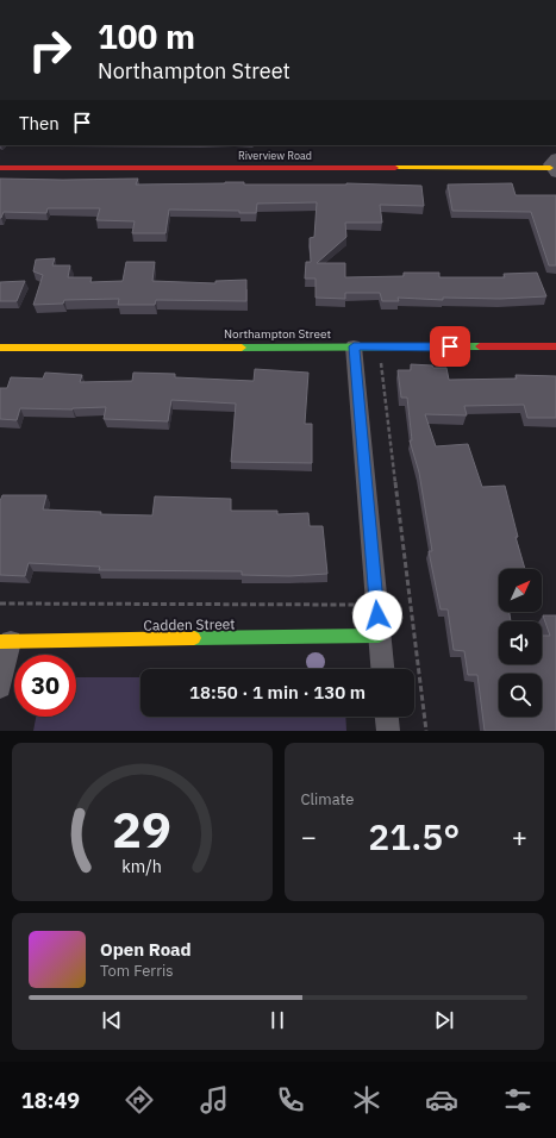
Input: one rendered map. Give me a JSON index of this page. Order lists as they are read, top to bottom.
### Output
{
  "streets": {
    "street": ["Riverview Road", "Northampton Street", "Cadden Street"]
  },
  "north": "top right",
  "page": {
    "turn": ["100 m", "Northampton Street"],
    "then": "Then",
    "limit": "30",
    "trip": "18:50 · 1 min · 130 m",
    "tile": "Climate",
    "heat": ["−", "21.5°", "+"],
    "song": ["Open Road", "Tom Ferris"],
    "tabs": "18:49",
    "gauge": ["29", "km/h"]
  }
}
